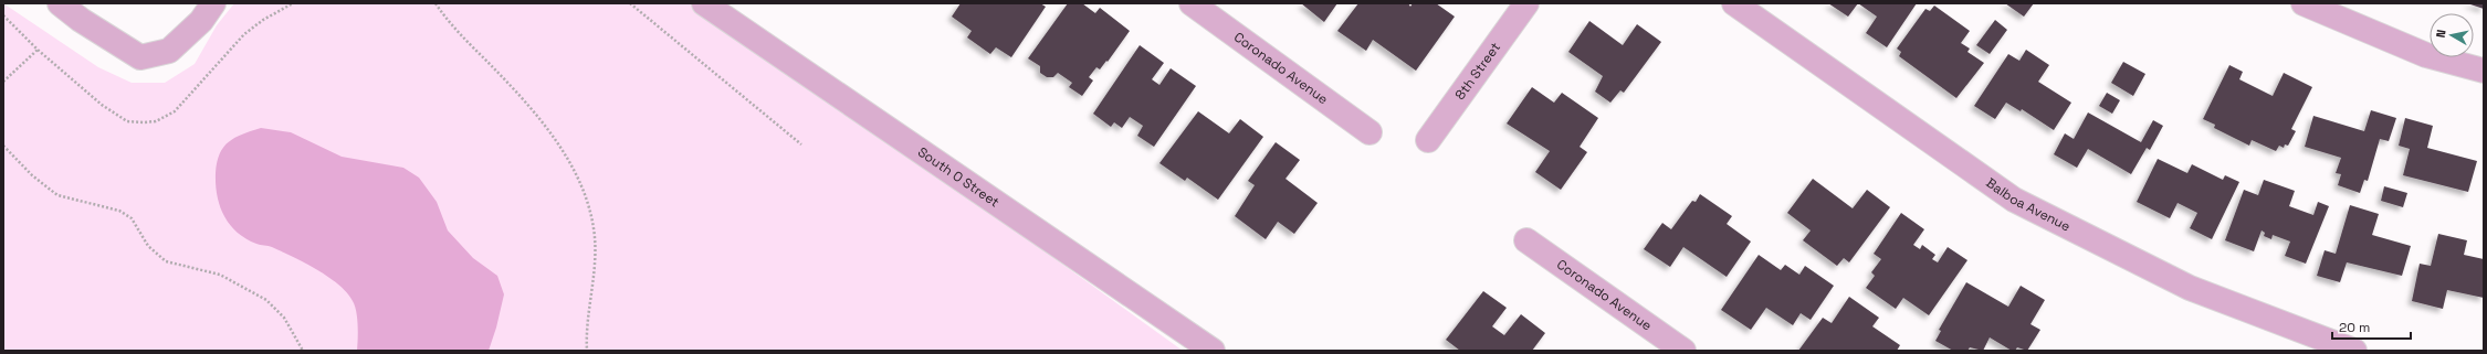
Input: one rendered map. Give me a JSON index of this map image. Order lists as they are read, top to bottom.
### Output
{
  "streets": {
    "street": [
      "Coronado Avenue",
      "8th Street",
      "South O Street",
      "Balboa Avenue"
    ]
  },
  "scale_bar": "20 m",
  "north": "left"
}
